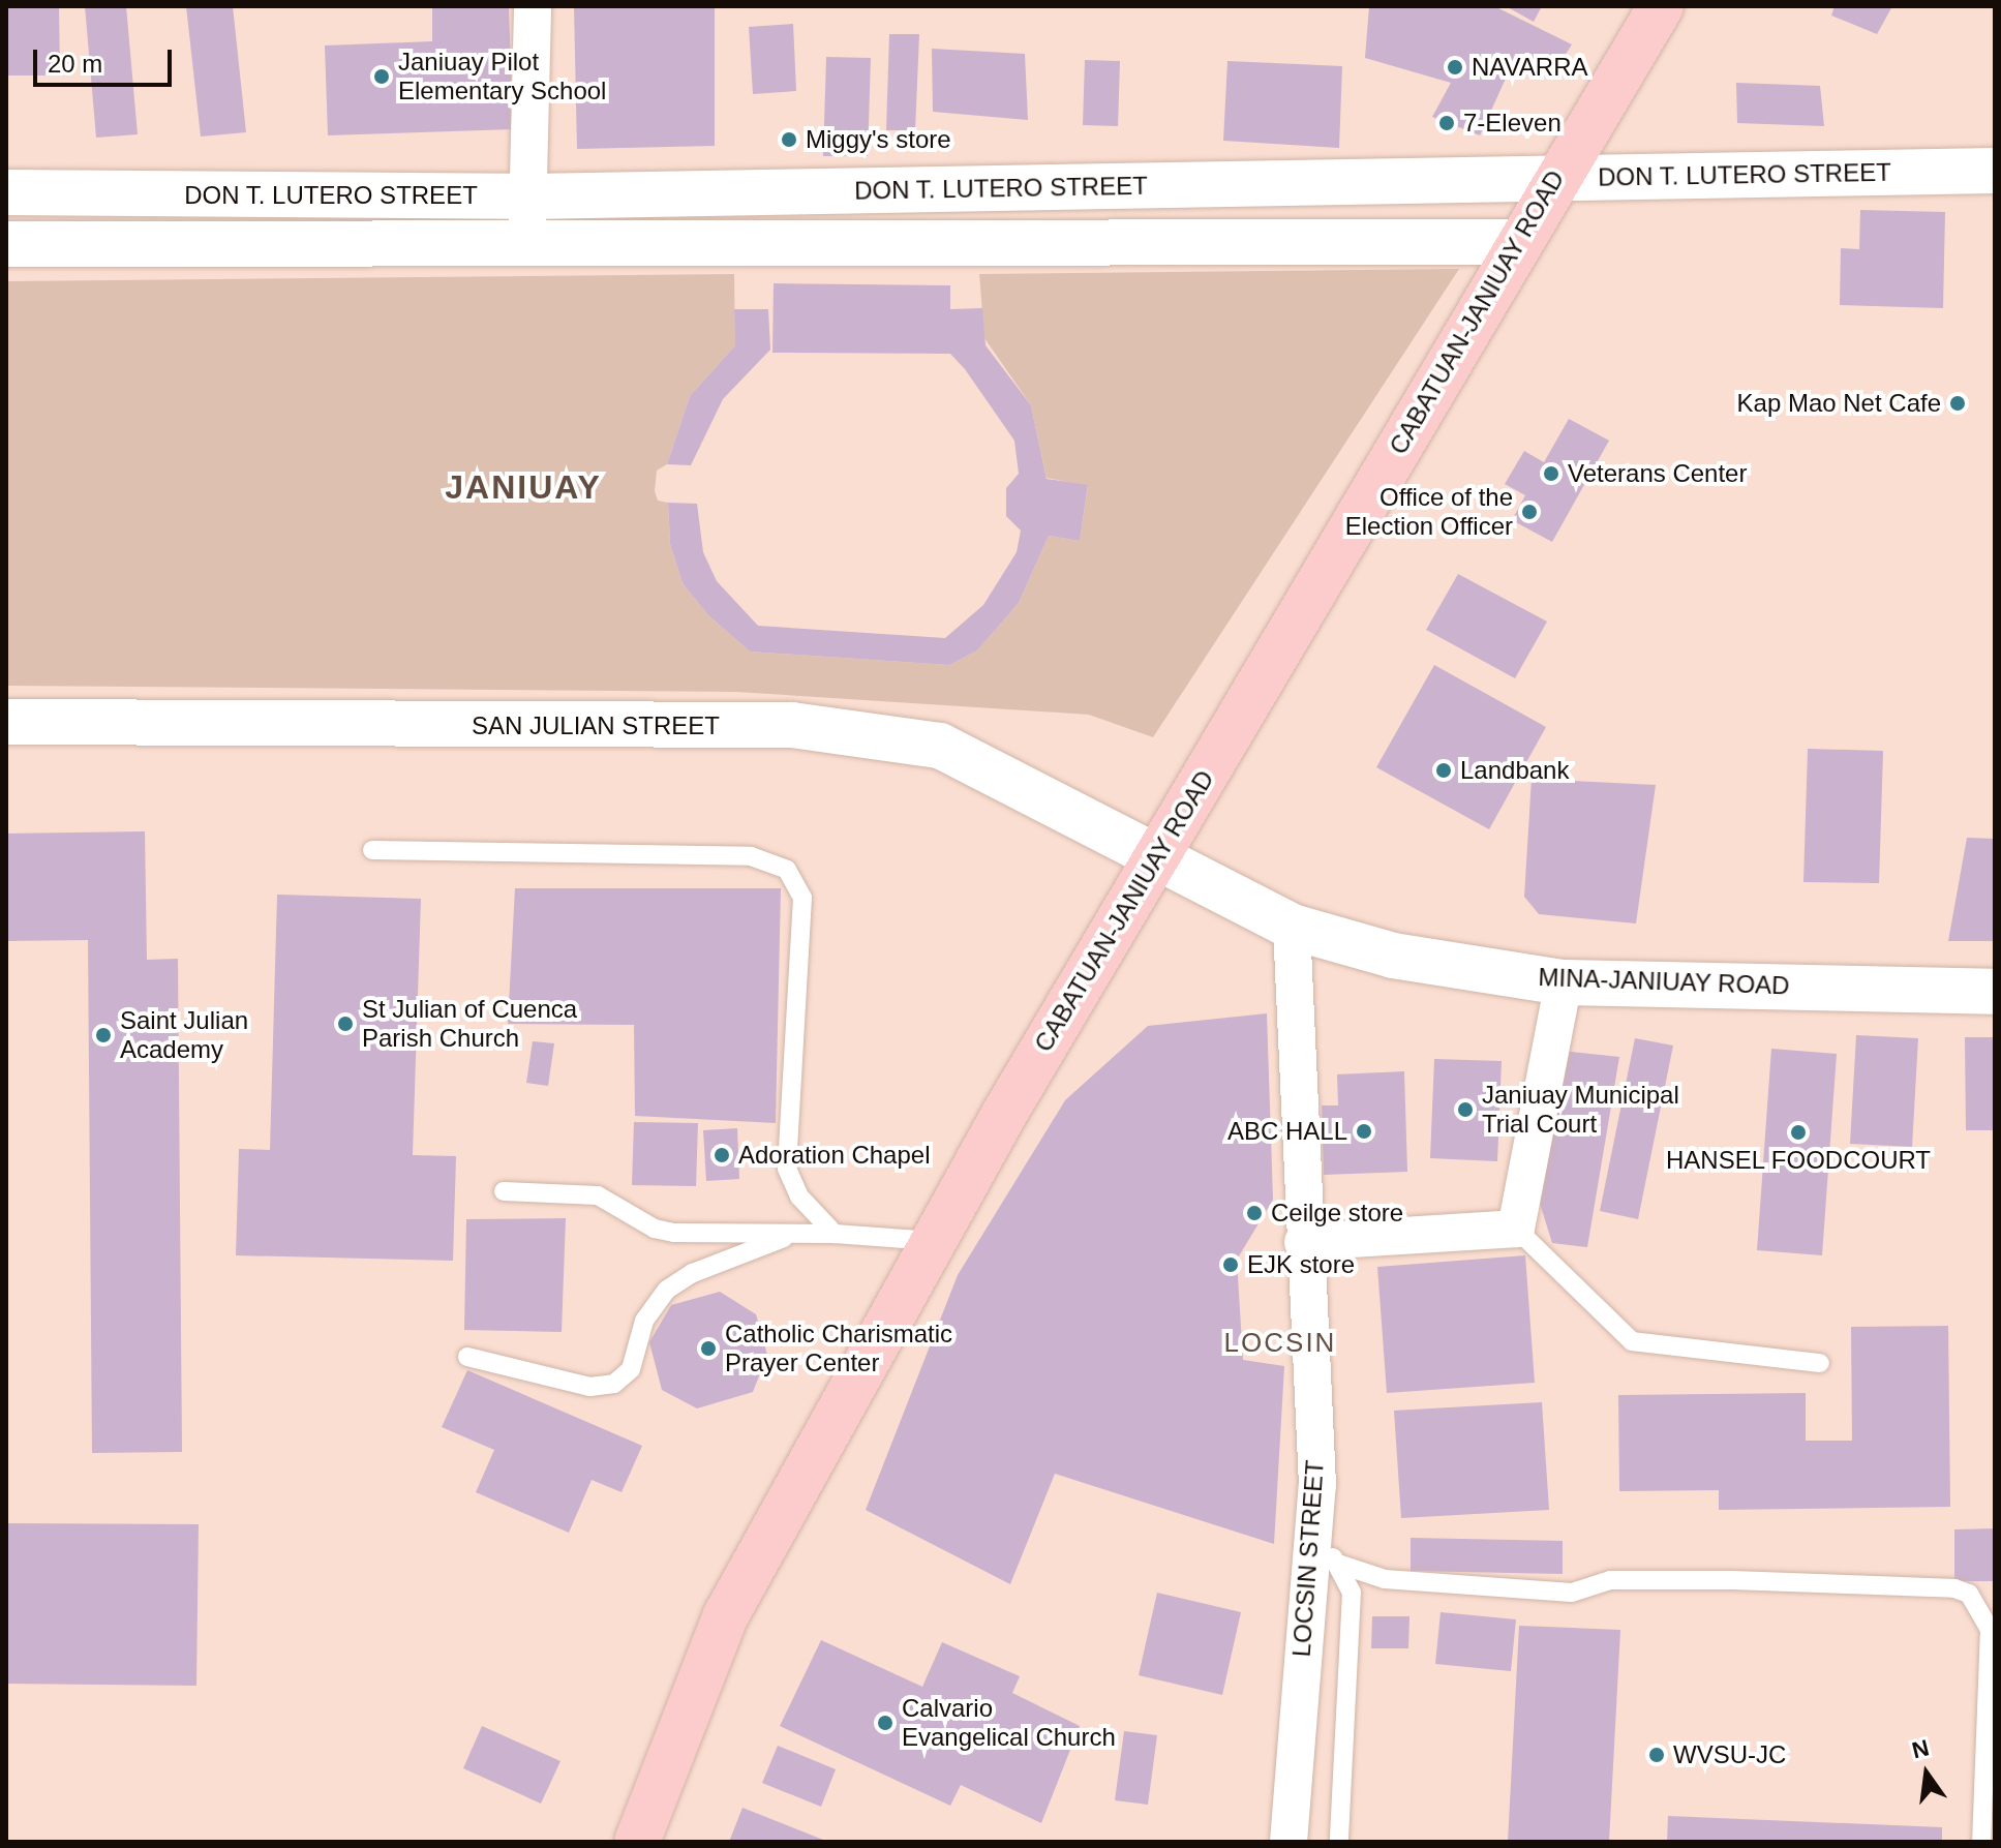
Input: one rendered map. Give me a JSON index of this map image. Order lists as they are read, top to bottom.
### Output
{
  "streets": {
    "main road": ["CABATUAN-JANIUAY ROAD"],
    "street": [
      "DON T. LUTERO STREET",
      "SAN JULIAN STREET",
      "MINA-JANIUAY ROAD",
      "LOCSIN STREET"
    ]
  },
  "crossings": [
    ["DON T. LUTERO STREET", "CABATUAN-JANIUAY ROAD"],
    ["CABATUAN-JANIUAY ROAD", "SAN JULIAN STREET"],
    ["CABATUAN-JANIUAY ROAD", "MINA-JANIUAY ROAD"],
    ["SAN JULIAN STREET", "MINA-JANIUAY ROAD"],
    ["MINA-JANIUAY ROAD", "LOCSIN STREET"]
  ],
  "districts": ["JANIUAY", "LOCSIN"],
  "places": [
    "NAVARRA",
    "Janiuay Pilot Elementary School",
    "7-Eleven",
    "Miggy's store",
    "Kap Mao Net Cafe",
    "Veterans Center",
    "Office of the Election Officer",
    "Landbank",
    "St Julian of Cuenca Parish Church",
    "Saint Julian Academy",
    "Janiuay Municipal Trial Court",
    "ABC HALL",
    "HANSEL FOODCOURT",
    "Adoration Chapel",
    "Ceilge store",
    "EJK store",
    "Catholic Charismatic Prayer Center",
    "Calvario Evangelical Church",
    "WVSU-JC"
  ],
  "scale_bar": "20 m",
  "north": "top"
}
